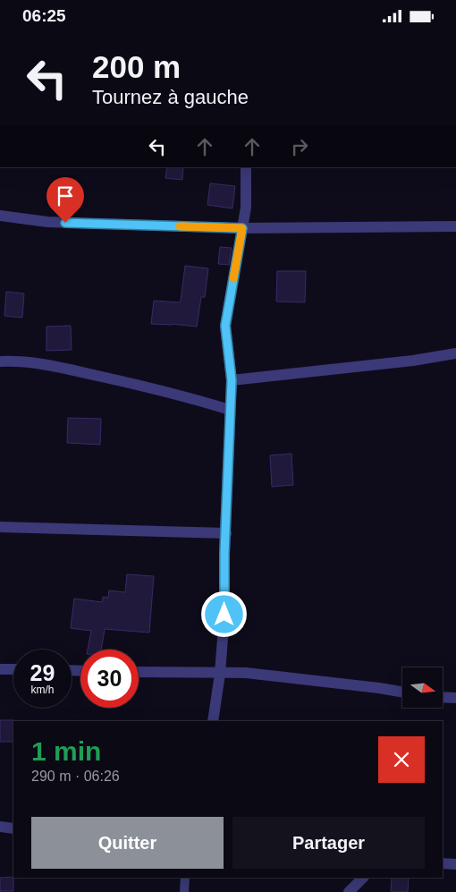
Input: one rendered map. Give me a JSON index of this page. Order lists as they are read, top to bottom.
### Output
{
  "north": "right",
  "page": {
    "status": "06:25",
    "turn": ["200 m", "Tournez à gauche"],
    "speed": "29 km/h",
    "limit": "30",
    "heading": ["1 min", "290 m · 06:26"],
    "buttons": ["Quitter", "Partager"]
  }
}
